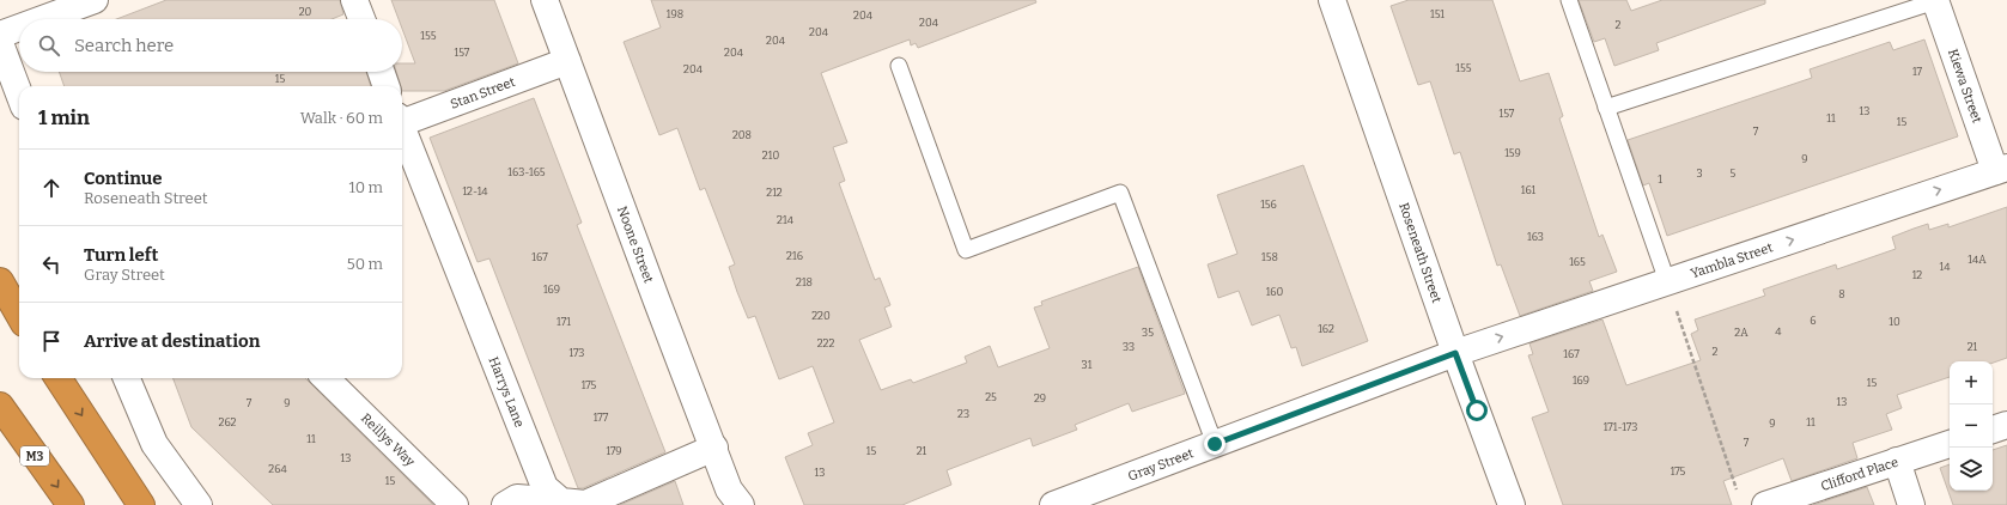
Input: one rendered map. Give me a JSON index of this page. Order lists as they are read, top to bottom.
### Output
{
  "streets": {
    "highway": ["M3"],
    "street": [
      "Kiewa Street",
      "Stan Street",
      "Noone Street",
      "Roseneath Street",
      "Yambla Street",
      "Harrys Lane",
      "Reillys Way",
      "Gray Street",
      "Clifford Place"
    ]
  },
  "crossings": [
    ["Kiewa Street", "Yambla Street"],
    ["Stan Street", "Noone Street"],
    ["Roseneath Street", "Yambla Street"],
    ["Roseneath Street", "Gray Street"],
    ["Yambla Street", "Gray Street"]
  ],
  "one_way": ["Yambla Street"],
  "house_numbers": [
    "20",
    "198",
    "151",
    "204",
    "204",
    "2",
    "204",
    "155",
    "204",
    "157",
    "204",
    "155",
    "204",
    "17",
    "15",
    "13",
    "157",
    "11",
    "15",
    "7",
    "208",
    "159",
    "210",
    "9",
    "163-165",
    "3",
    "5",
    "1",
    "161",
    "12-14",
    "212",
    "156",
    "214",
    "163",
    "216",
    "167",
    "158",
    "14A",
    "165",
    "14",
    "12",
    "218",
    "169",
    "160",
    "8",
    "220",
    "6",
    "171",
    "10",
    "162",
    "4",
    "35",
    "2A",
    "222",
    "33",
    "21",
    "2",
    "173",
    "167",
    "31",
    "169",
    "15",
    "175",
    "25",
    "29",
    "13",
    "7",
    "9",
    "23",
    "177",
    "262",
    "11",
    "9",
    "171-173",
    "11",
    "7",
    "179",
    "15",
    "21",
    "13",
    "264",
    "175",
    "13",
    "15"
  ],
  "page": {
    "search": "Search here",
    "heading": ["1 min", "Walk · 60 m"],
    "list": [
      ["Continue", "Roseneath Street", "10 m"],
      ["Turn left", "Gray Street", "50 m"],
      "Arrive at destination"
    ],
    "map_buttons": ["+", "−"]
  }
}
